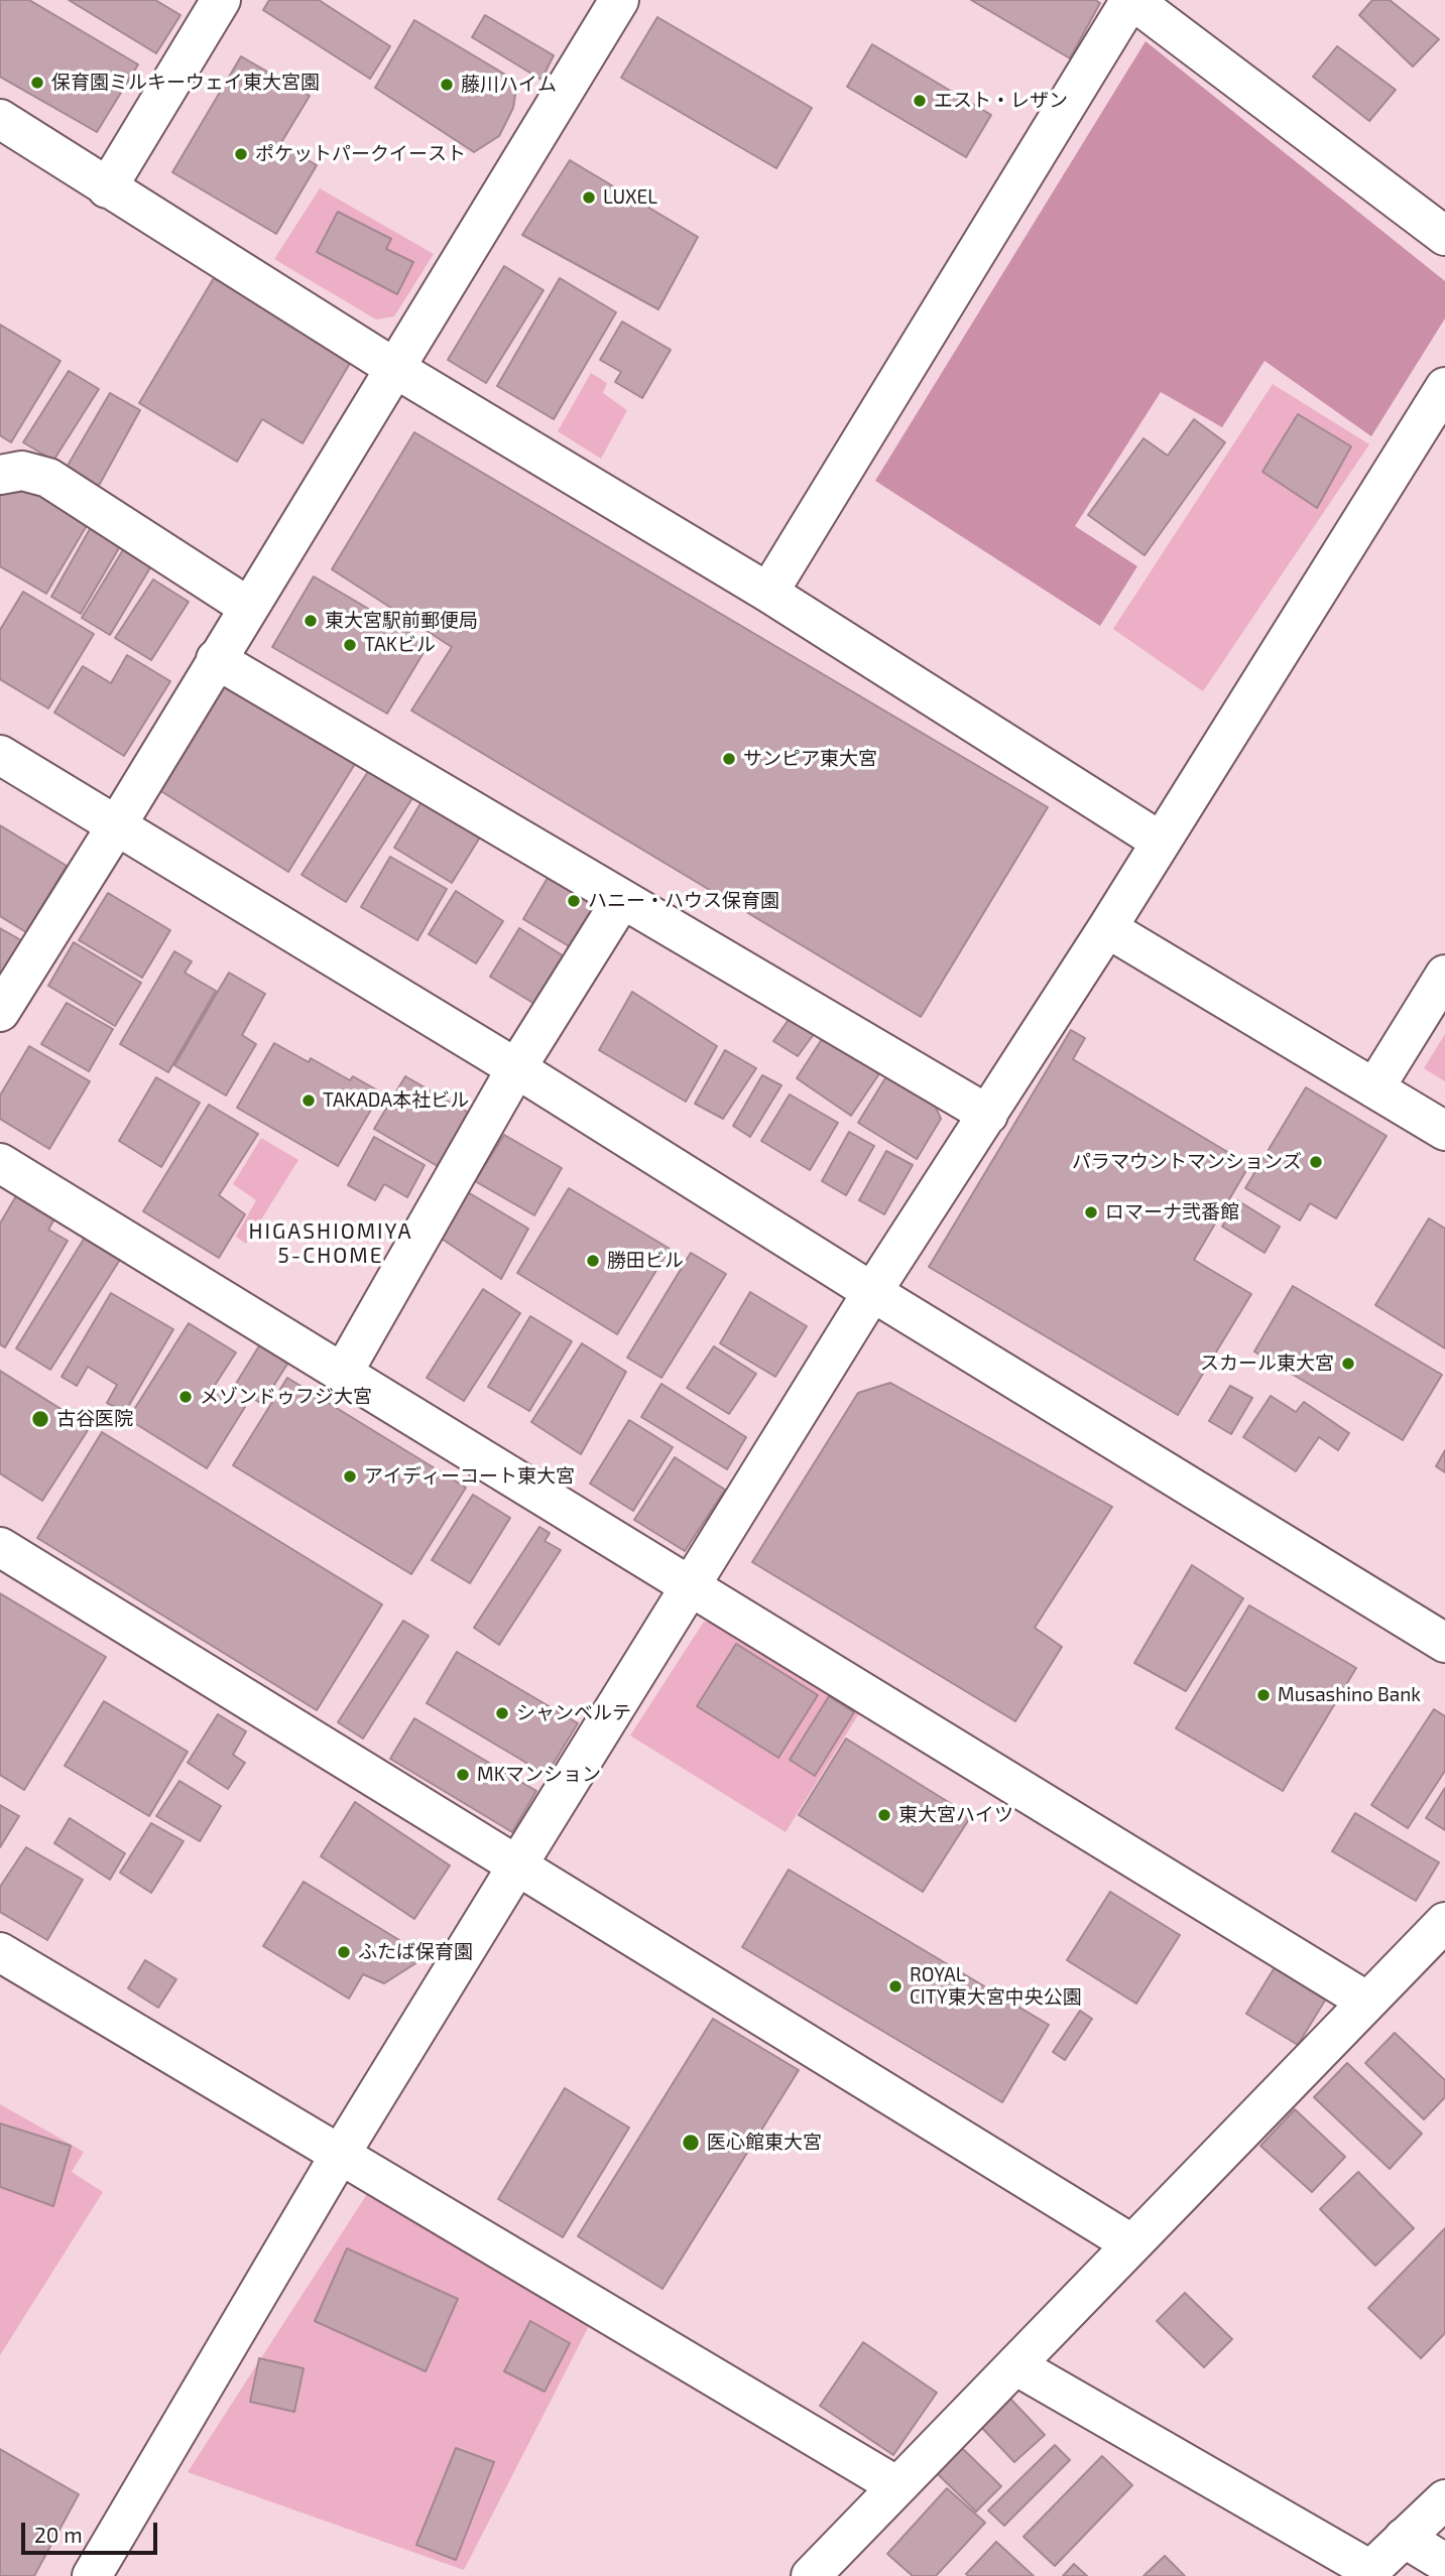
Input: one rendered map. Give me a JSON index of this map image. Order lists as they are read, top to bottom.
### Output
{
  "districts": ["HIGASHIOMIYA 5-CHOME"],
  "places": [
    "保育園ミルキーウェイ東大宮園",
    "藤川ハイム",
    "エスト・レザン",
    "ポケットパークイースト",
    "LUXEL",
    "東大宮駅前郵便局",
    "TAKビル",
    "サンピア東大宮",
    "ハニー・ハウス保育園",
    "TAKADA本社ビル",
    "パラマウントマンションズ",
    "ロマーナ弐番館",
    "勝田ビル",
    "スカール東大宮",
    "メゾンドゥフジ大宮",
    "古谷医院",
    "アイディーコート東大宮",
    "Musashino Bank",
    "シャンベルテ",
    "MKマンション",
    "東大宮ハイツ",
    "ふたば保育園",
    "ROYAL CITY東大宮中央公園",
    "医心館東大宮"
  ],
  "scale_bar": "20 m"
}
